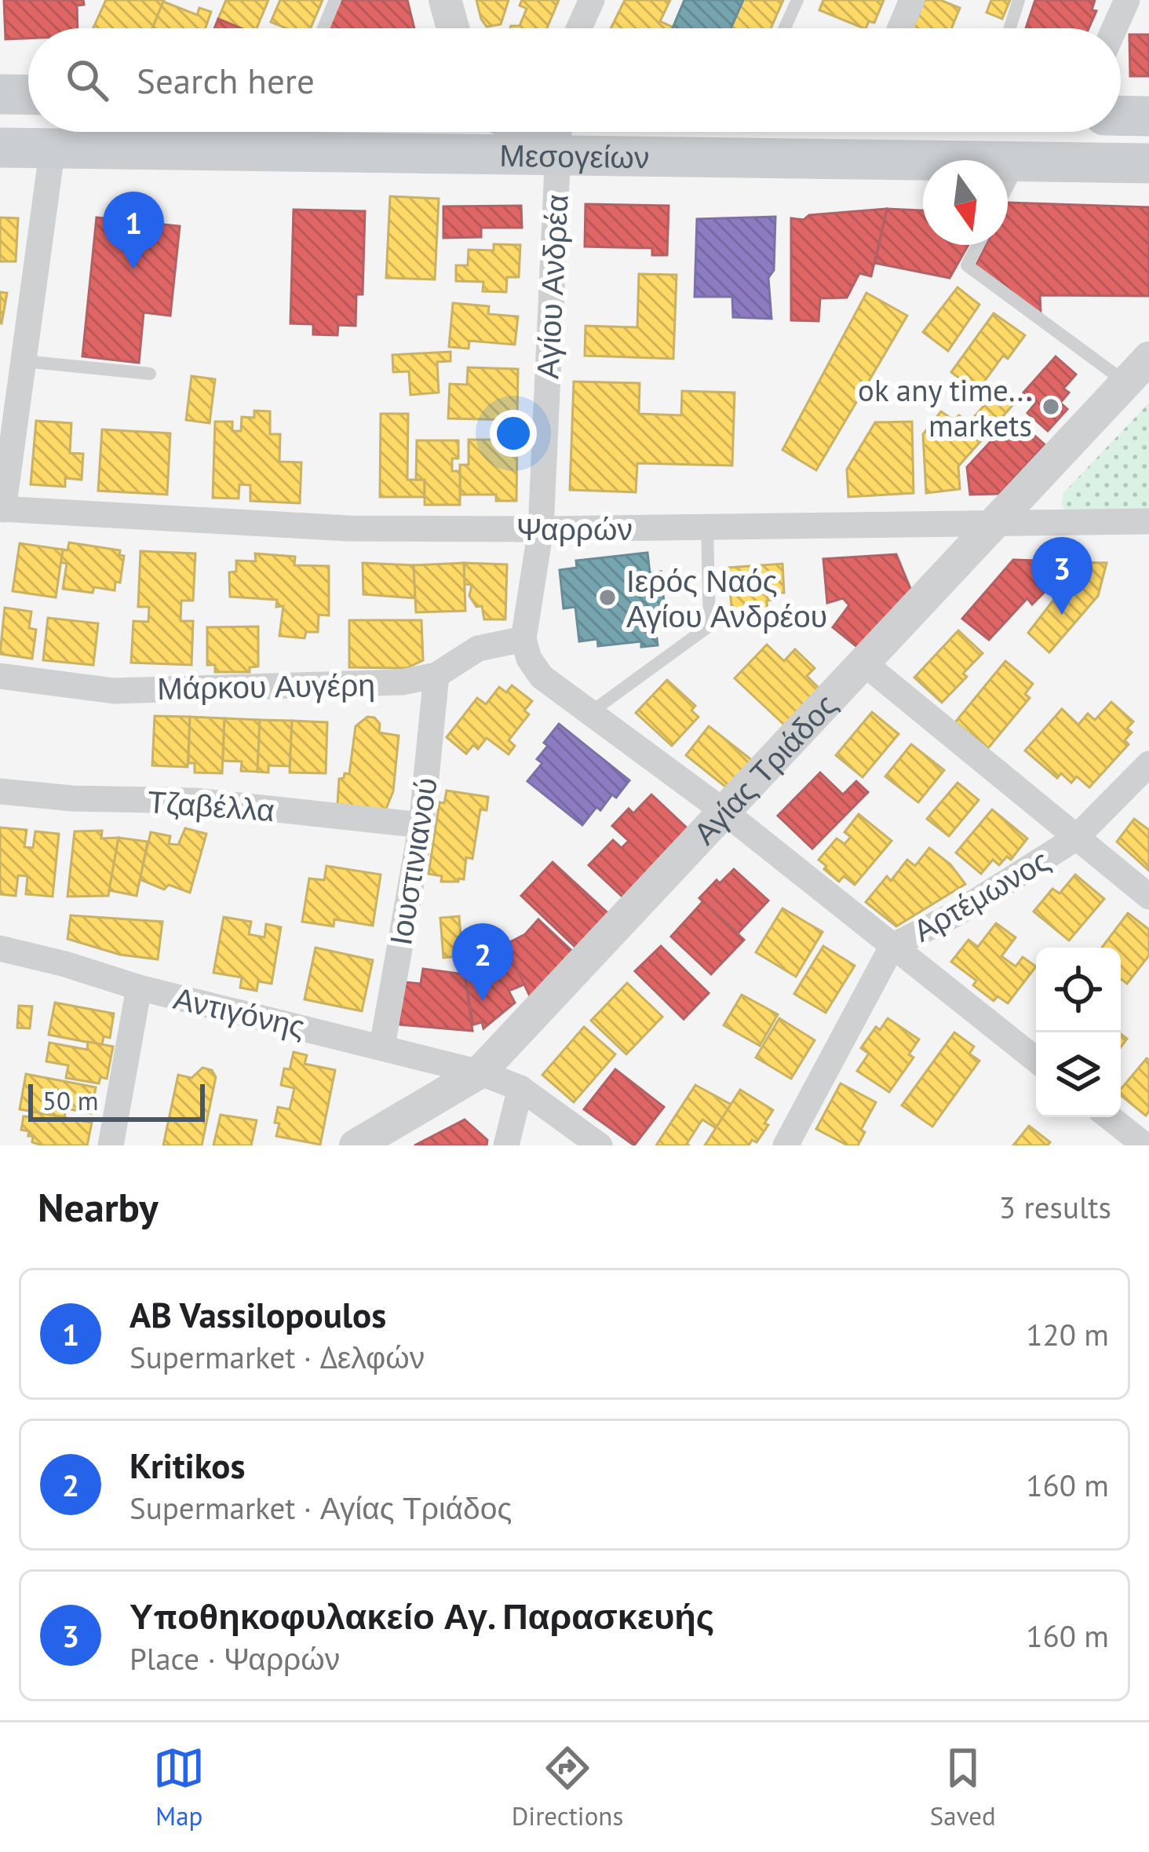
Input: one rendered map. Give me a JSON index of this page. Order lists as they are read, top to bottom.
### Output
{
  "streets": {
    "main road": ["Μεσογείων"],
    "street": [
      "Αγίου Ανδρέα",
      "Ψαρρών",
      "Μάρκου Αυγέρη",
      "Αγίας Τριάδος",
      "Τζαβέλλα",
      "Ιουστινιανού",
      "Αρτέμωνος",
      "Αντιγόνης"
    ]
  },
  "crossings": [
    ["Μεσογείων", "Αγίου Ανδρέα"],
    ["Αγίου Ανδρέα", "Ψαρρών"],
    ["Αγίου Ανδρέα", "Μάρκου Αυγέρη"],
    ["Ψαρρών", "Αγίας Τριάδος"],
    ["Μάρκου Αυγέρη", "Ιουστινιανού"],
    ["Αγίας Τριάδος", "Αντιγόνης"],
    ["Τζαβέλλα", "Ιουστινιανού"],
    ["Ιουστινιανού", "Αντιγόνης"]
  ],
  "places": ["ok any time... markets", "Ιερός Ναός Αγίου Ανδρέου"],
  "scale_bar": "50 m",
  "north": "bottom",
  "page": {
    "search": "Search here",
    "pins": ["1", "3", "2"],
    "scale": "50 m",
    "heading": ["Nearby", "3 results"],
    "list": [
      {
        "mark": "1",
        "name": "AB Vassilopoulos",
        "note": "Supermarket · Δελφών",
        "value": "120 m"
      },
      {
        "mark": "2",
        "name": "Kritikos",
        "note": "Supermarket · Αγίας Τριάδος",
        "value": "160 m"
      },
      {
        "mark": "3",
        "name": "Υποθηκοφυλακείο Αγ. Παρασκευής",
        "note": "Place · Ψαρρών",
        "value": "160 m"
      }
    ],
    "nav": ["Map", "Directions", "Saved"]
  }
}
